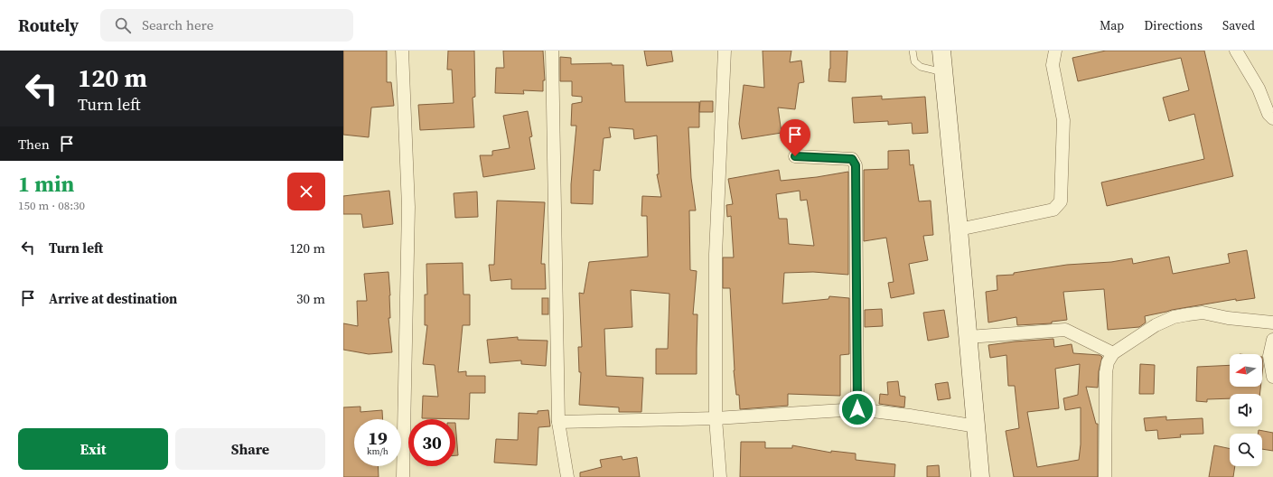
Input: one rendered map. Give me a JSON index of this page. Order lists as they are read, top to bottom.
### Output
{
  "north": "left",
  "page": {
    "header": "Routely",
    "search": "Search here",
    "nav": ["Map", "Directions", "Saved"],
    "turn": ["120 m", "Turn left"],
    "then": "Then",
    "heading": ["1 min", "150 m · 08:30"],
    "list": [
      {
        "name": "Turn left",
        "value": "120 m"
      },
      {
        "name": "Arrive at destination",
        "value": "30 m"
      }
    ],
    "speed": "19 km/h",
    "limit": "30",
    "buttons": ["Exit", "Share"]
  }
}
